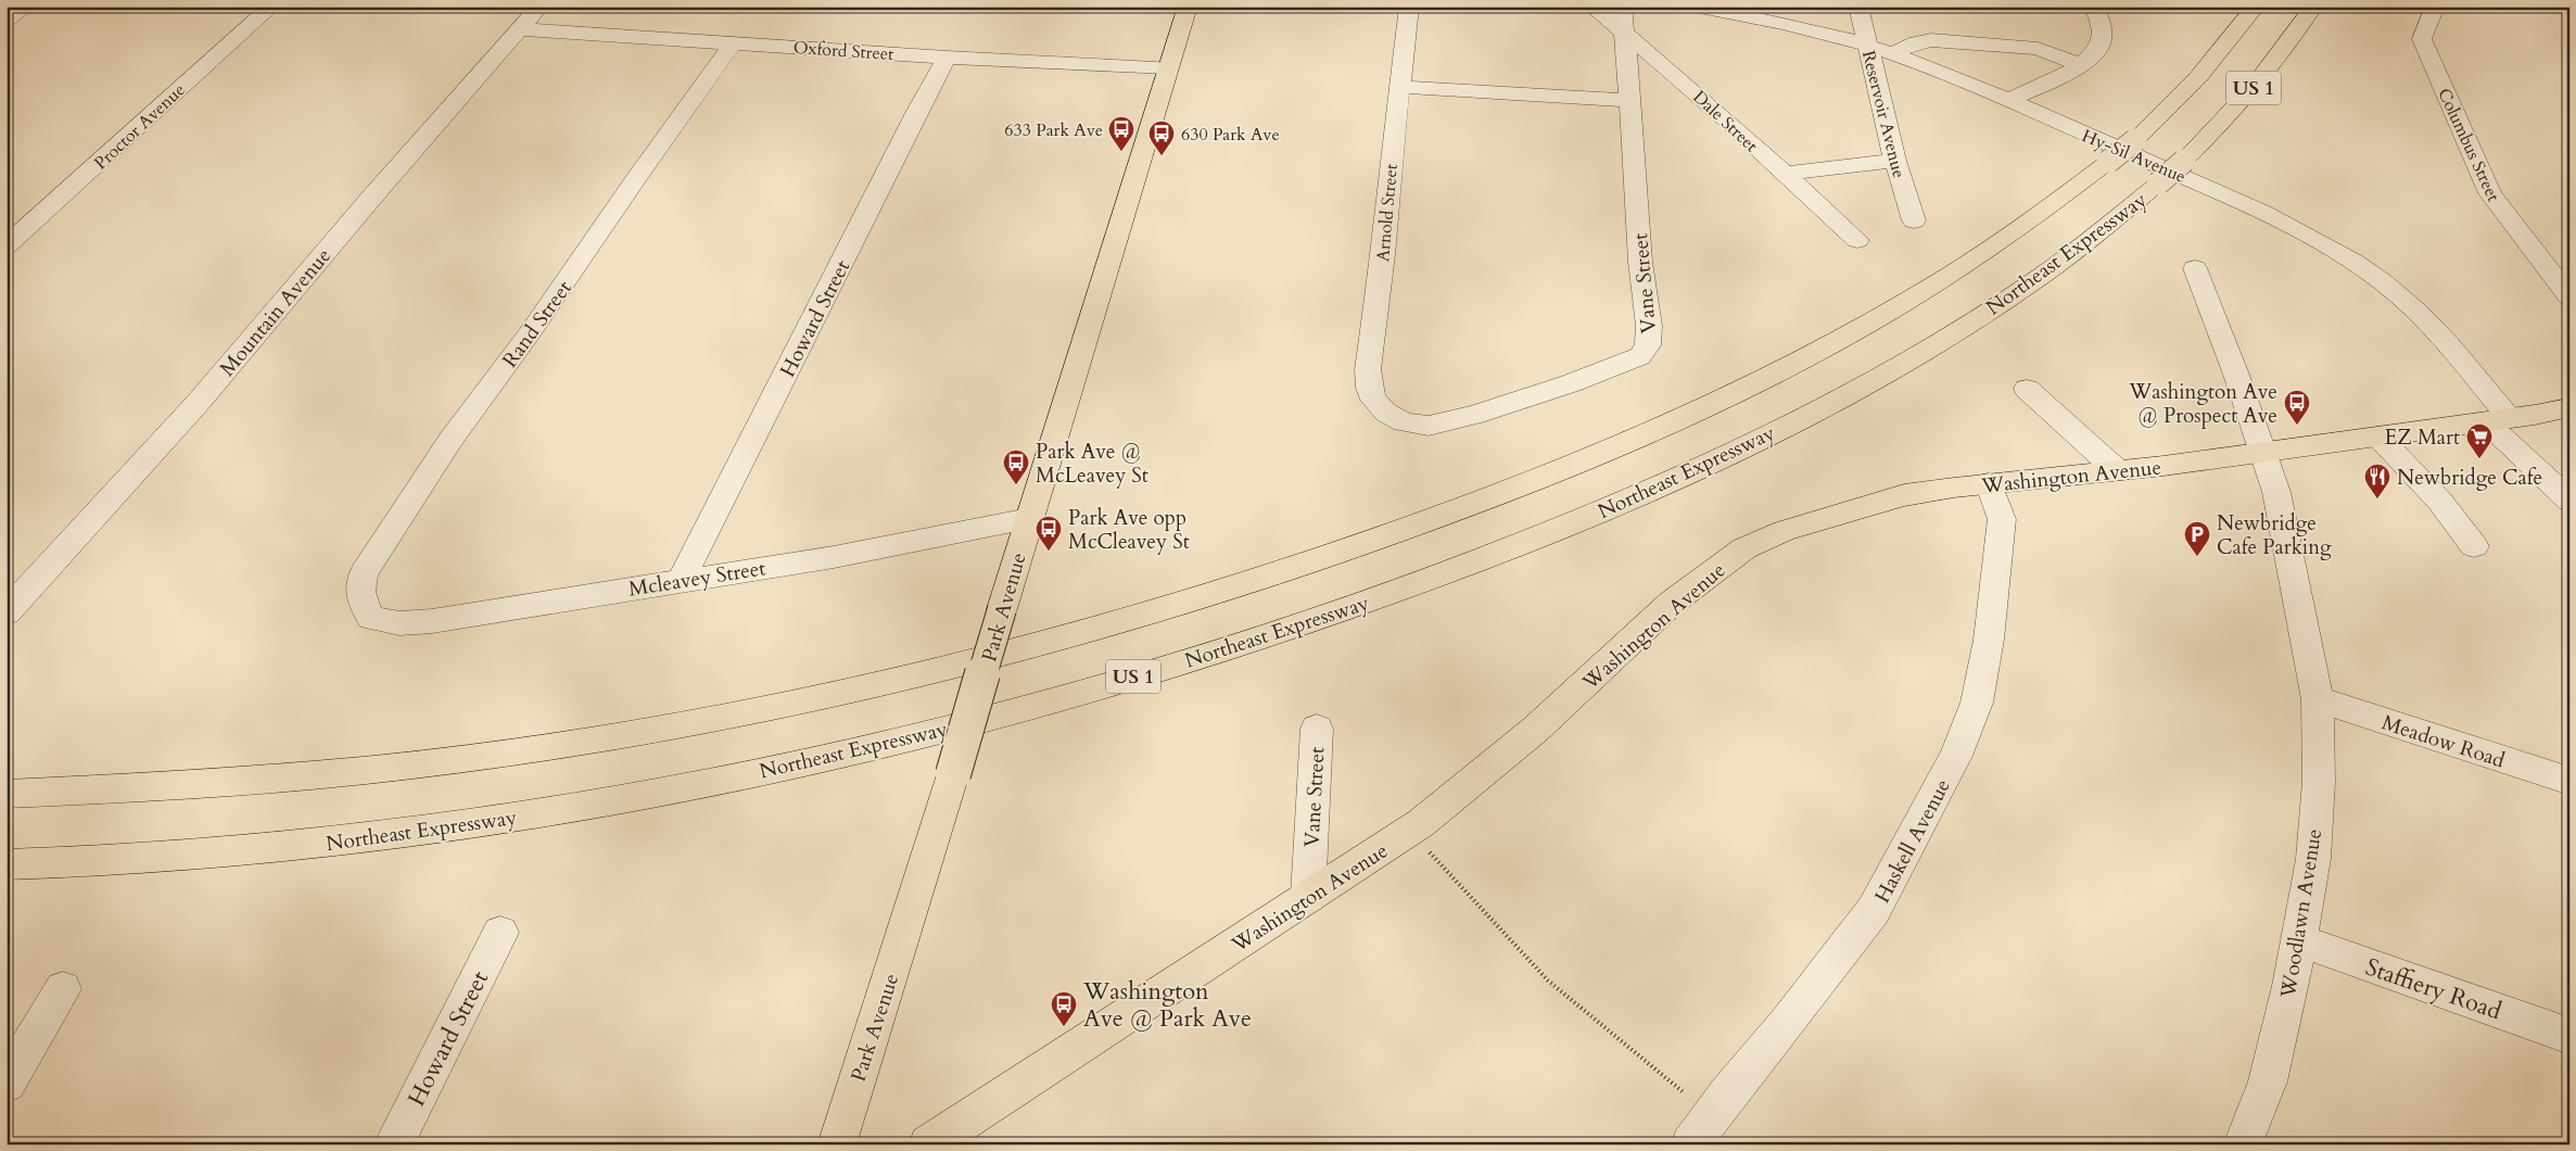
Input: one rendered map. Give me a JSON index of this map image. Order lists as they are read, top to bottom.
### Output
{
  "streets": {
    "main road": [
      "US 1",
      "Northeast Expressway",
      "Washington Avenue",
      "Park Avenue"
    ],
    "street": [
      "Oxford Street",
      "Reservoir Avenue",
      "Dale Street",
      "Proctor Avenue",
      "Columbus Street",
      "Hy-Sil Avenue",
      "Arnold Street",
      "Vane Street",
      "Mountain Avenue",
      "Howard Street",
      "Rand Street",
      "Mcleavey Street",
      "Meadow Road",
      "Haskell Avenue",
      "Woodlawn Avenue",
      "Staffiery Road"
    ]
  },
  "crossings": [
    ["Oxford Street", "Mountain Avenue"],
    ["Oxford Street", "Howard Street"],
    ["Oxford Street", "Rand Street"],
    ["Oxford Street", "Park Avenue"],
    ["Reservoir Avenue", "Hy-Sil Avenue"],
    ["Dale Street", "Vane Street"],
    ["Hy-Sil Avenue", "Washington Avenue"],
    ["Arnold Street", "Vane Street"],
    ["Vane Street", "Washington Avenue"],
    ["Howard Street", "Mcleavey Street"],
    ["Rand Street", "Mcleavey Street"],
    ["Washington Avenue", "Haskell Avenue"],
    ["Washington Avenue", "Woodlawn Avenue"],
    ["Mcleavey Street", "Park Avenue"],
    ["Meadow Road", "Woodlawn Avenue"],
    ["Woodlawn Avenue", "Staffiery Road"]
  ],
  "places": {
    "bus stop": [
      "633 Park Ave",
      "630 Park Ave",
      "Washington Ave @ Prospect Ave",
      "Park Ave @ McLeavey St",
      "Park Ave opp McCleavey St",
      "Washington Ave @ Park Ave"
    ],
    "supermarket": ["EZ Mart"],
    "restaurant": ["Newbridge Cafe"],
    "parking": ["Newbridge Cafe Parking"]
  }
}
